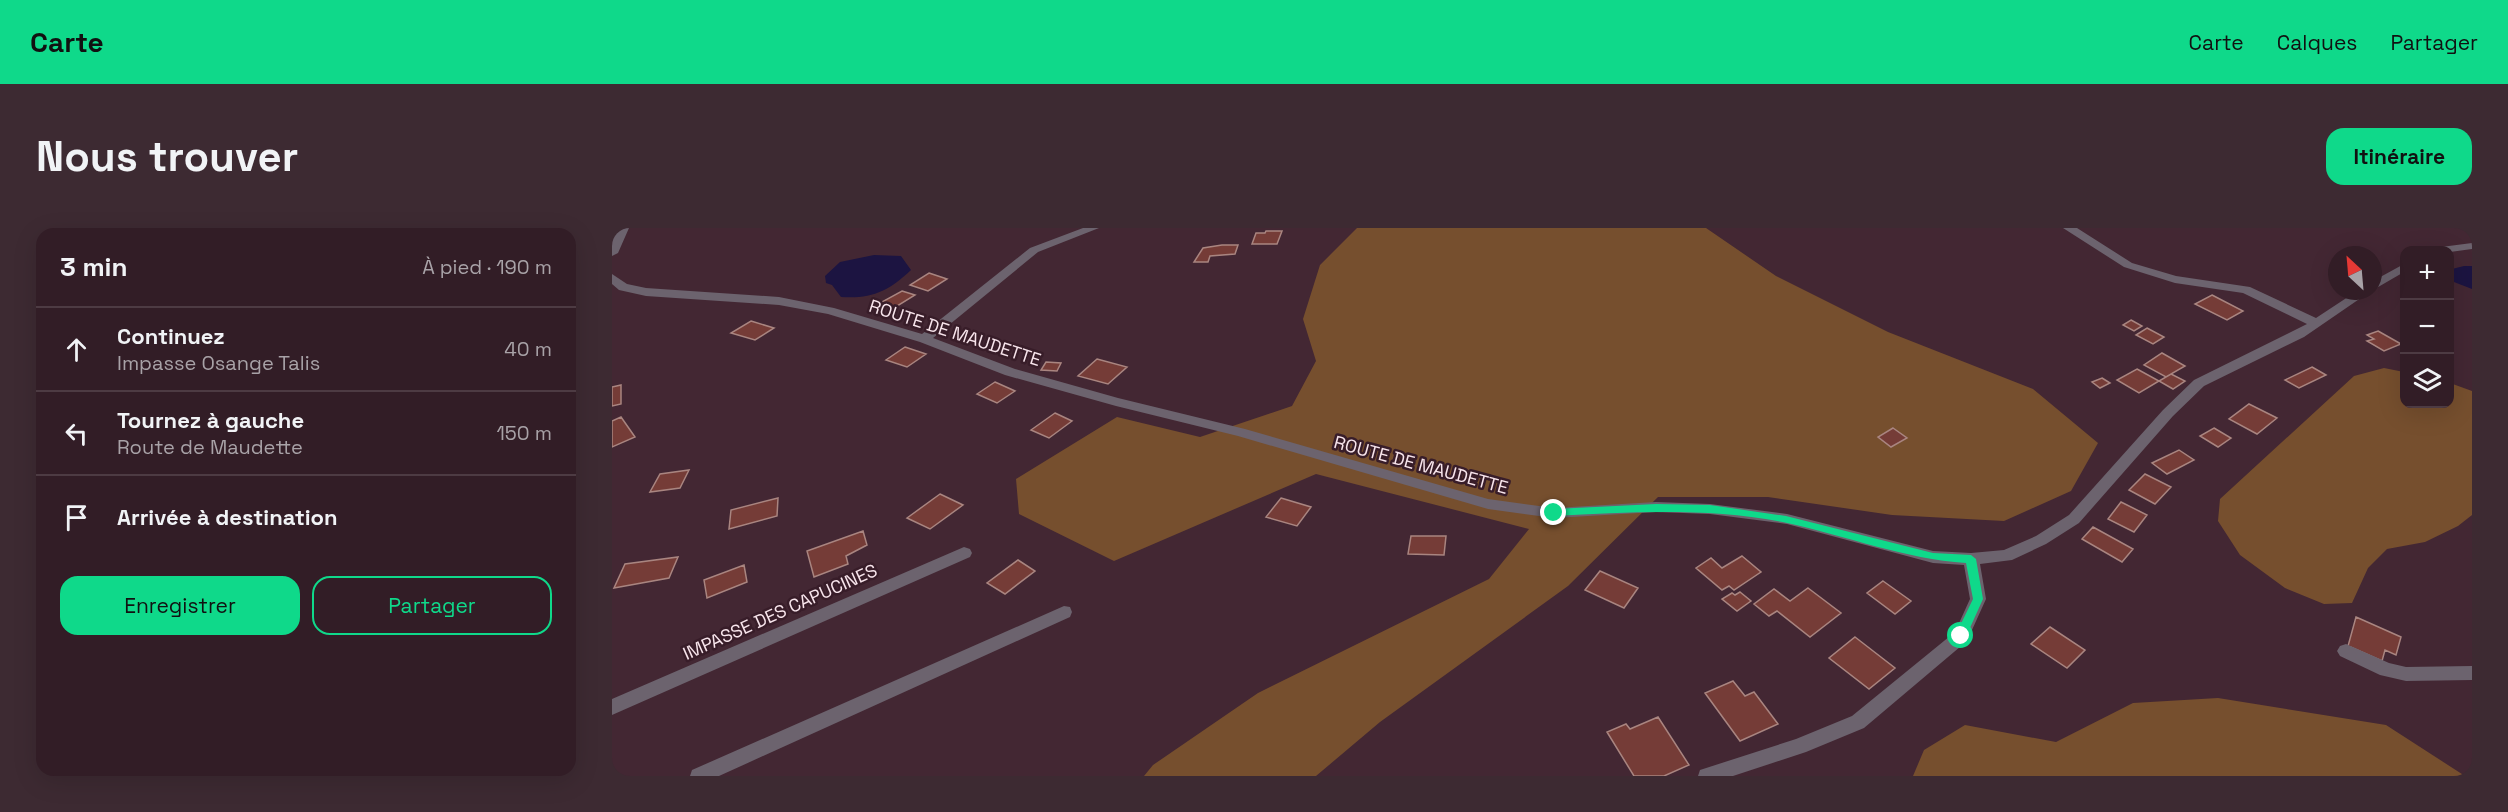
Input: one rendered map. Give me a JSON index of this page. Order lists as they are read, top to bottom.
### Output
{
  "streets": {
    "street": ["ROUTE DE MAUDETTE", "IMPASSE DES CAPUCINES"]
  },
  "north": "top left",
  "page": {
    "header": "Carte",
    "nav": ["Carte", "Calques", "Partager"],
    "buttons": [
      "Itinéraire",
      ["Enregistrer", "Partager"]
    ],
    "title": "Nous trouver",
    "heading": ["3 min", "À pied · 190 m"],
    "map_buttons": ["+", "−"],
    "list": [
      ["Continuez", "Impasse Osange Talis", "40 m"],
      ["Tournez à gauche", "Route de Maudette", "150 m"],
      "Arrivée à destination"
    ]
  }
}
